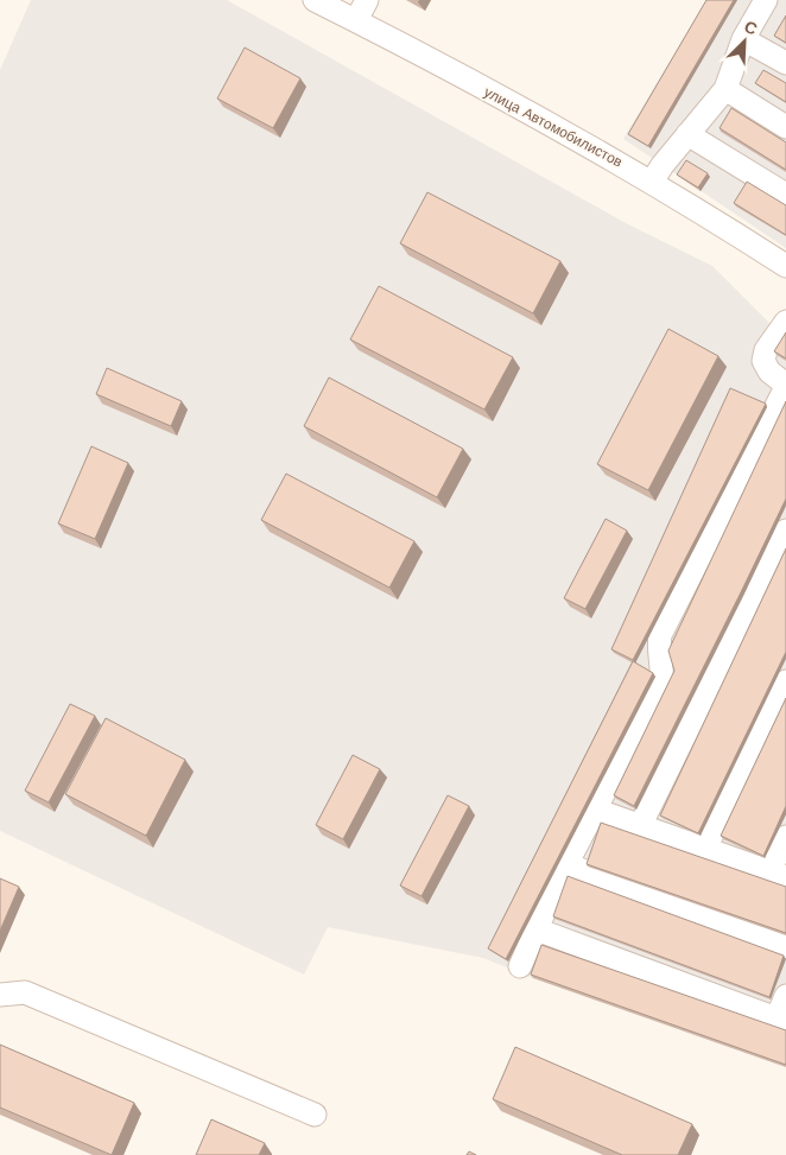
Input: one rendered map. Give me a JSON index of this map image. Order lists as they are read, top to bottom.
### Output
{
  "streets": {
    "street": ["улица Автомобилистов"]
  },
  "north": "top right"
}
